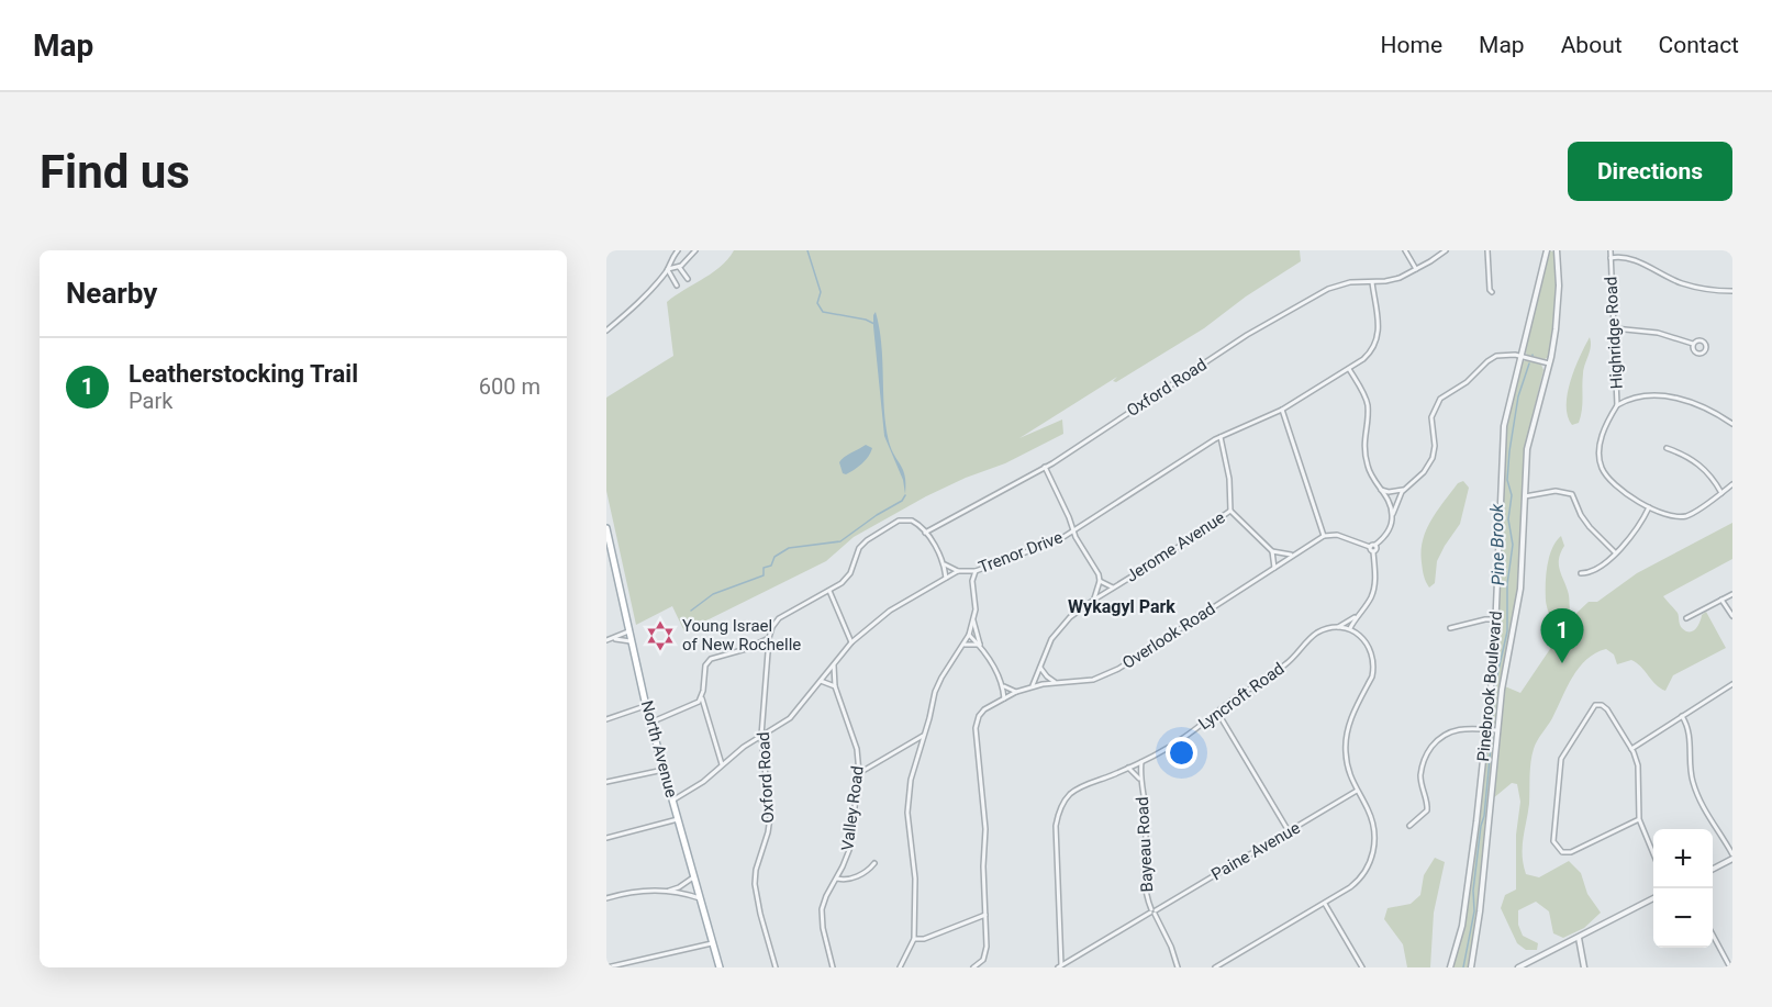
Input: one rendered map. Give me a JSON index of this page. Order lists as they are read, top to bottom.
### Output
{
  "streets": {
    "main road": ["North Avenue"],
    "street": [
      "Highridge Road",
      "Oxford Road",
      "Jerome Avenue",
      "Trenor Drive",
      "Overlook Road",
      "Pinebrook Boulevard",
      "Lyncroft Road",
      "Valley Road",
      "Bayeau Road",
      "Paine Avenue"
    ]
  },
  "crossings": [
    ["Oxford Road", "Trenor Drive"],
    ["Jerome Avenue", "Overlook Road"],
    ["Trenor Drive", "North Avenue"],
    ["Trenor Drive", "Valley Road"],
    ["Lyncroft Road", "Bayeau Road"],
    ["Lyncroft Road", "Paine Avenue"],
    ["Bayeau Road", "Paine Avenue"]
  ],
  "districts": ["Wykagyl Park"],
  "water": ["Pine Brook"],
  "places": {
    "synagogue": ["Young Israel of New Rochelle"]
  },
  "page": {
    "header": "Map",
    "nav": [
      "Home",
      "Map",
      "About",
      "Contact"
    ],
    "buttons": "Directions",
    "title": "Find us",
    "heading": "Nearby",
    "list": [
      {
        "mark": "1",
        "name": "Leatherstocking Trail",
        "note": "Park",
        "value": "600 m"
      }
    ],
    "pins": "1",
    "map_buttons": ["+", "−"]
  }
}
